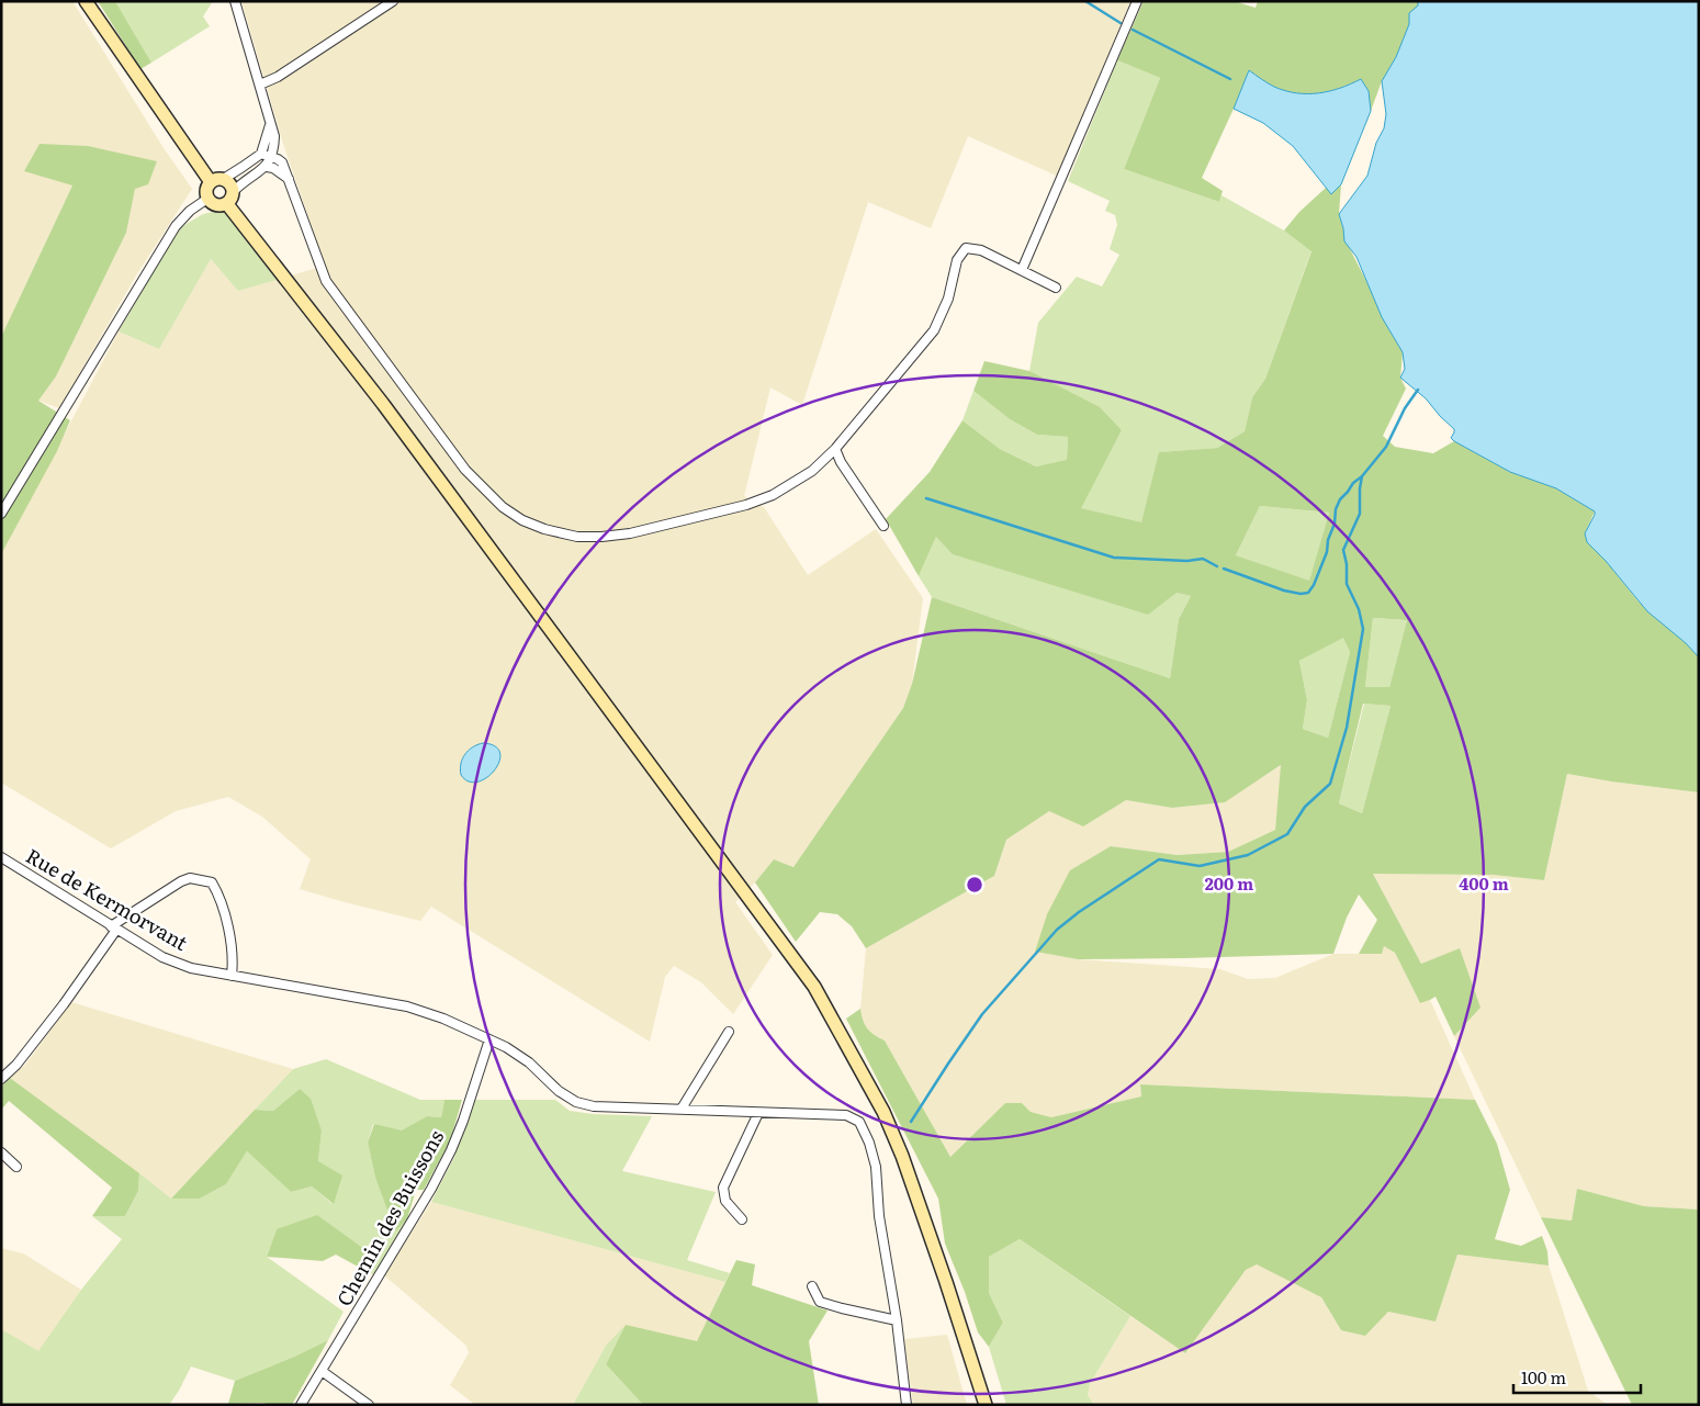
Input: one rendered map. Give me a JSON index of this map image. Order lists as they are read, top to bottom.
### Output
{
  "streets": {
    "street": ["Rue de Kermorvant", "Chemin des Buissons"]
  },
  "crossings": [
    ["Rue de Kermorvant", "Chemin des Buissons"]
  ],
  "scale_bar": "100 m",
  "rings": ["200 m", "400 m"]
}
